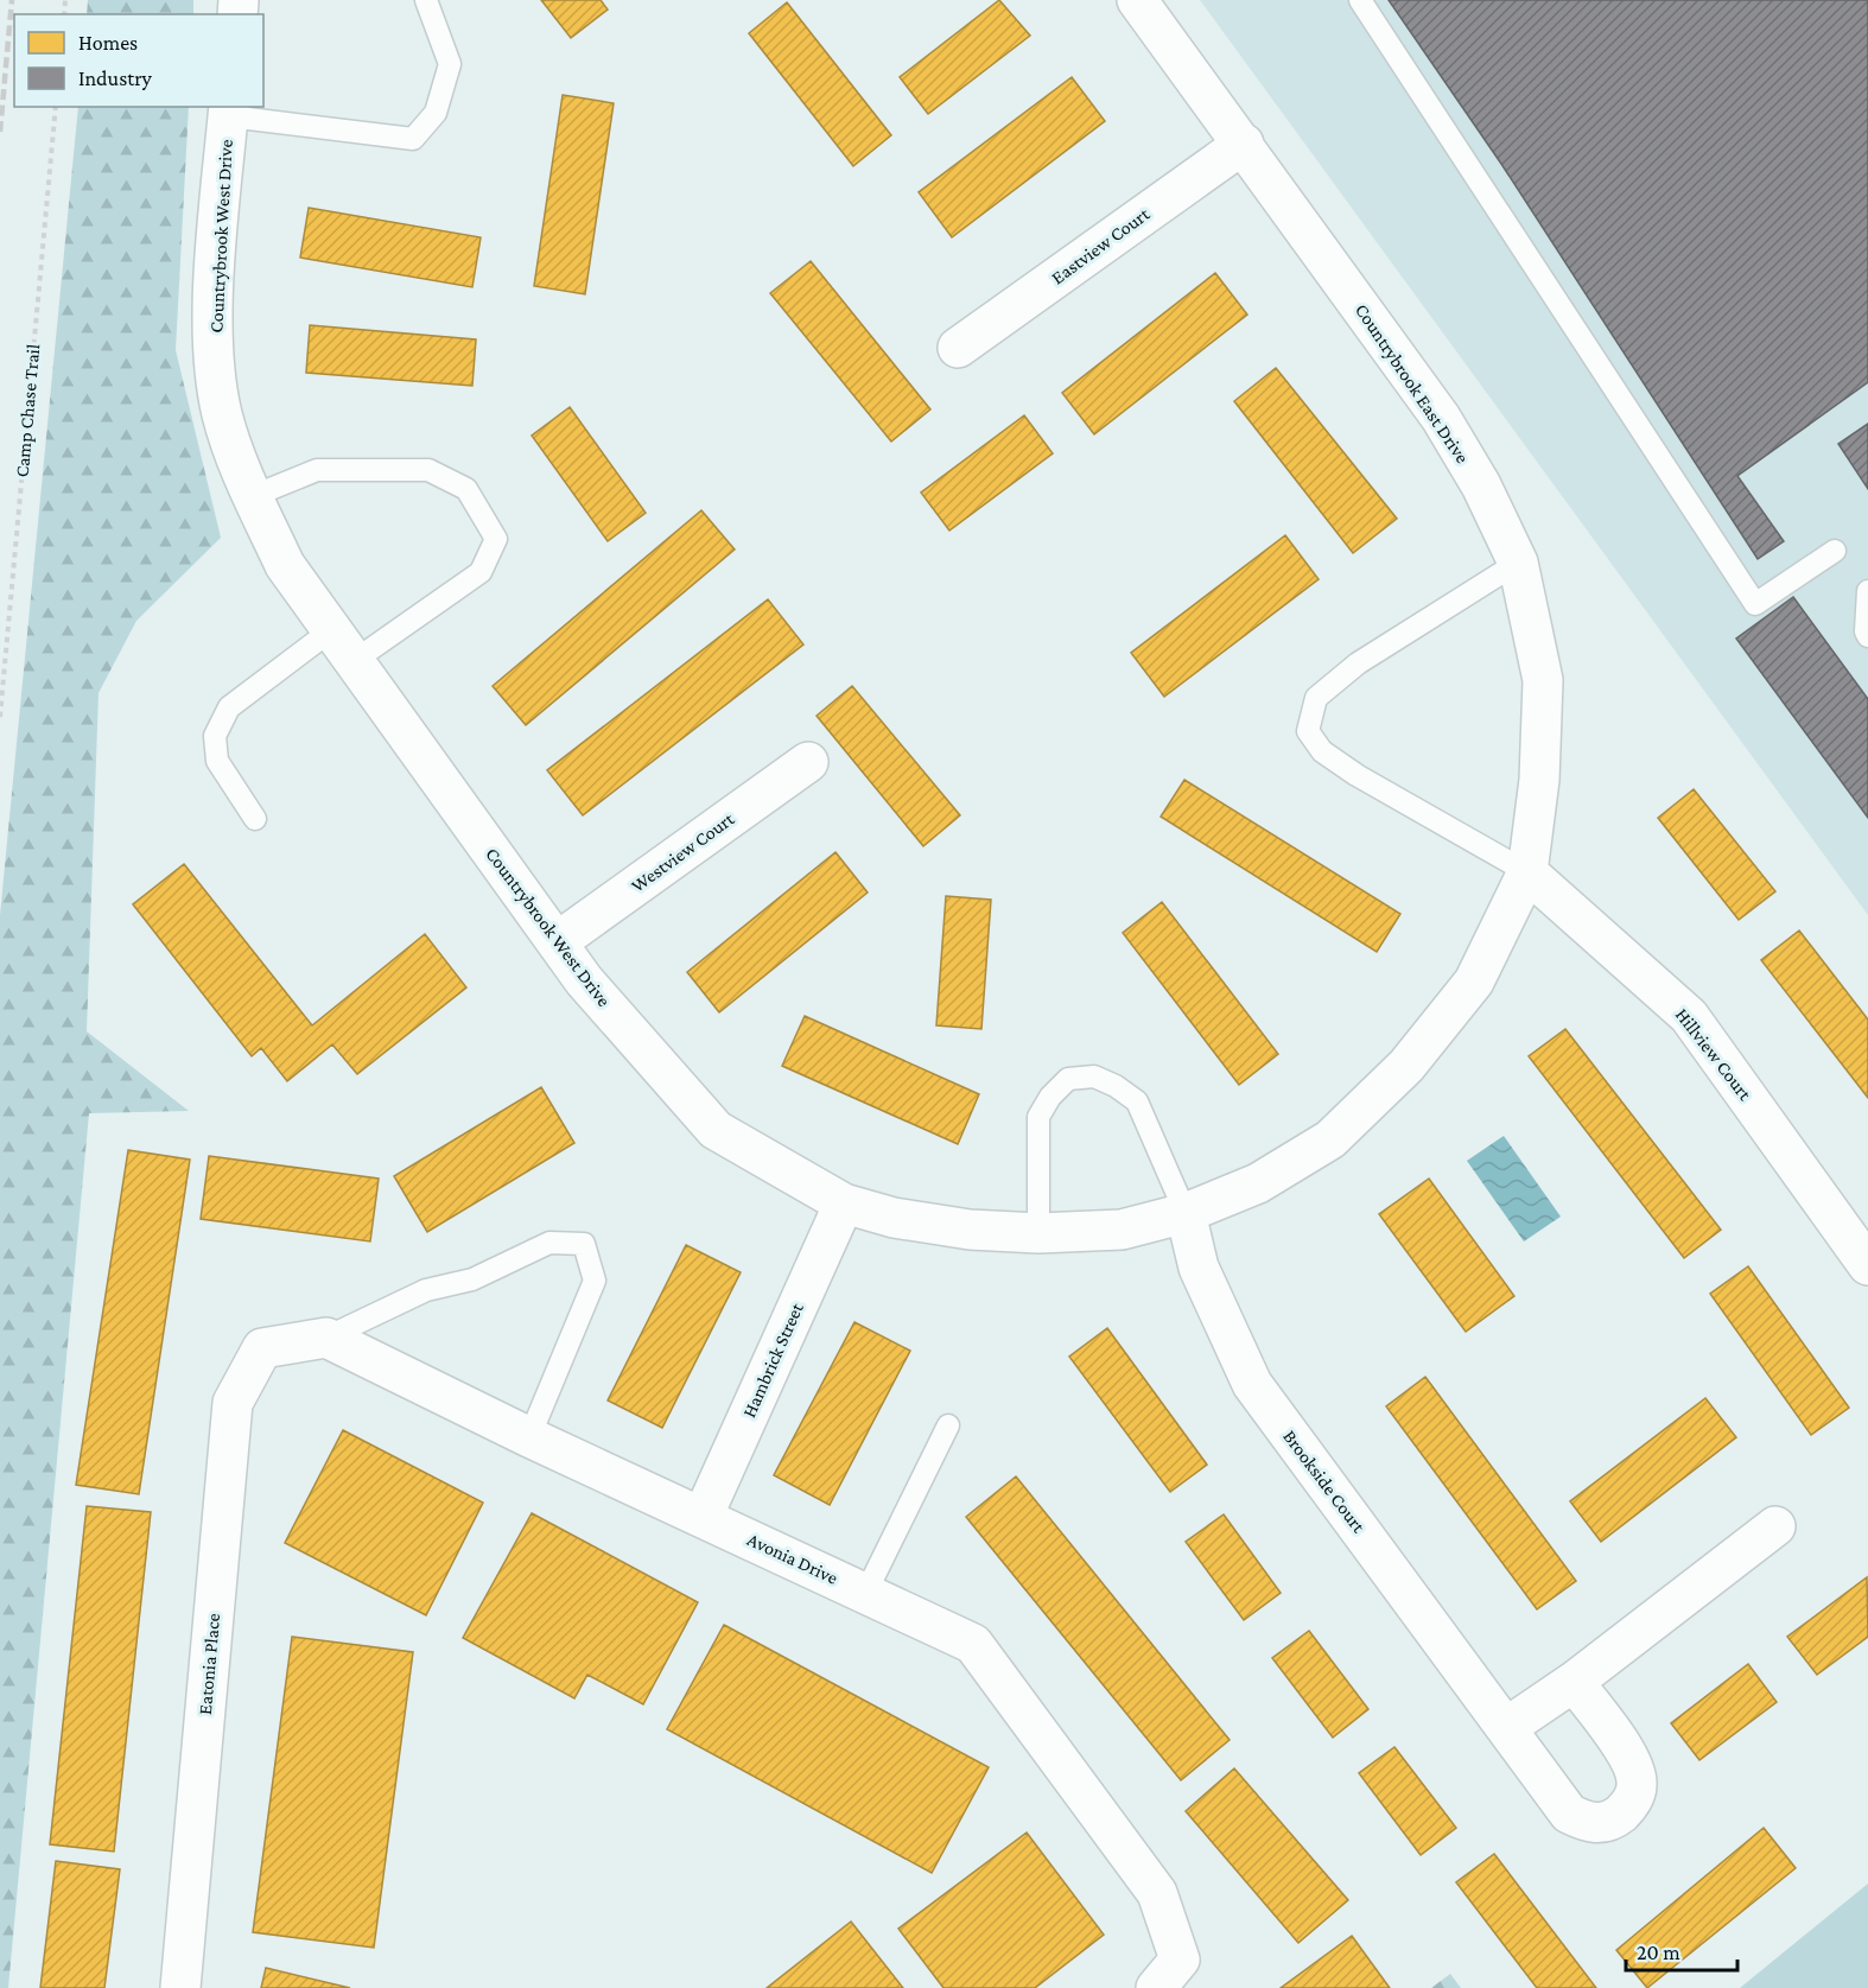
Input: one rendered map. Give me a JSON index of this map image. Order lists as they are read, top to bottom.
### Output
{
  "streets": {
    "street": [
      "Countrybrook West Drive",
      "Eastview Court",
      "Countrybrook East Drive",
      "Westview Court",
      "Hillview Court",
      "Hambrick Street",
      "Brookside Court",
      "Avonia Drive",
      "Eatonia Place"
    ],
    "path": ["Camp Chase Trail"]
  },
  "crossings": [
    ["Countrybrook West Drive", "Countrybrook East Drive"],
    ["Countrybrook West Drive", "Westview Court"],
    ["Countrybrook West Drive", "Hambrick Street"],
    ["Countrybrook West Drive", "Brookside Court"],
    ["Eastview Court", "Countrybrook East Drive"],
    ["Countrybrook East Drive", "Hillview Court"],
    ["Hambrick Street", "Avonia Drive"],
    ["Avonia Drive", "Eatonia Place"]
  ],
  "legend": ["Homes", "Industry"],
  "scale_bar": "20 m"
}
